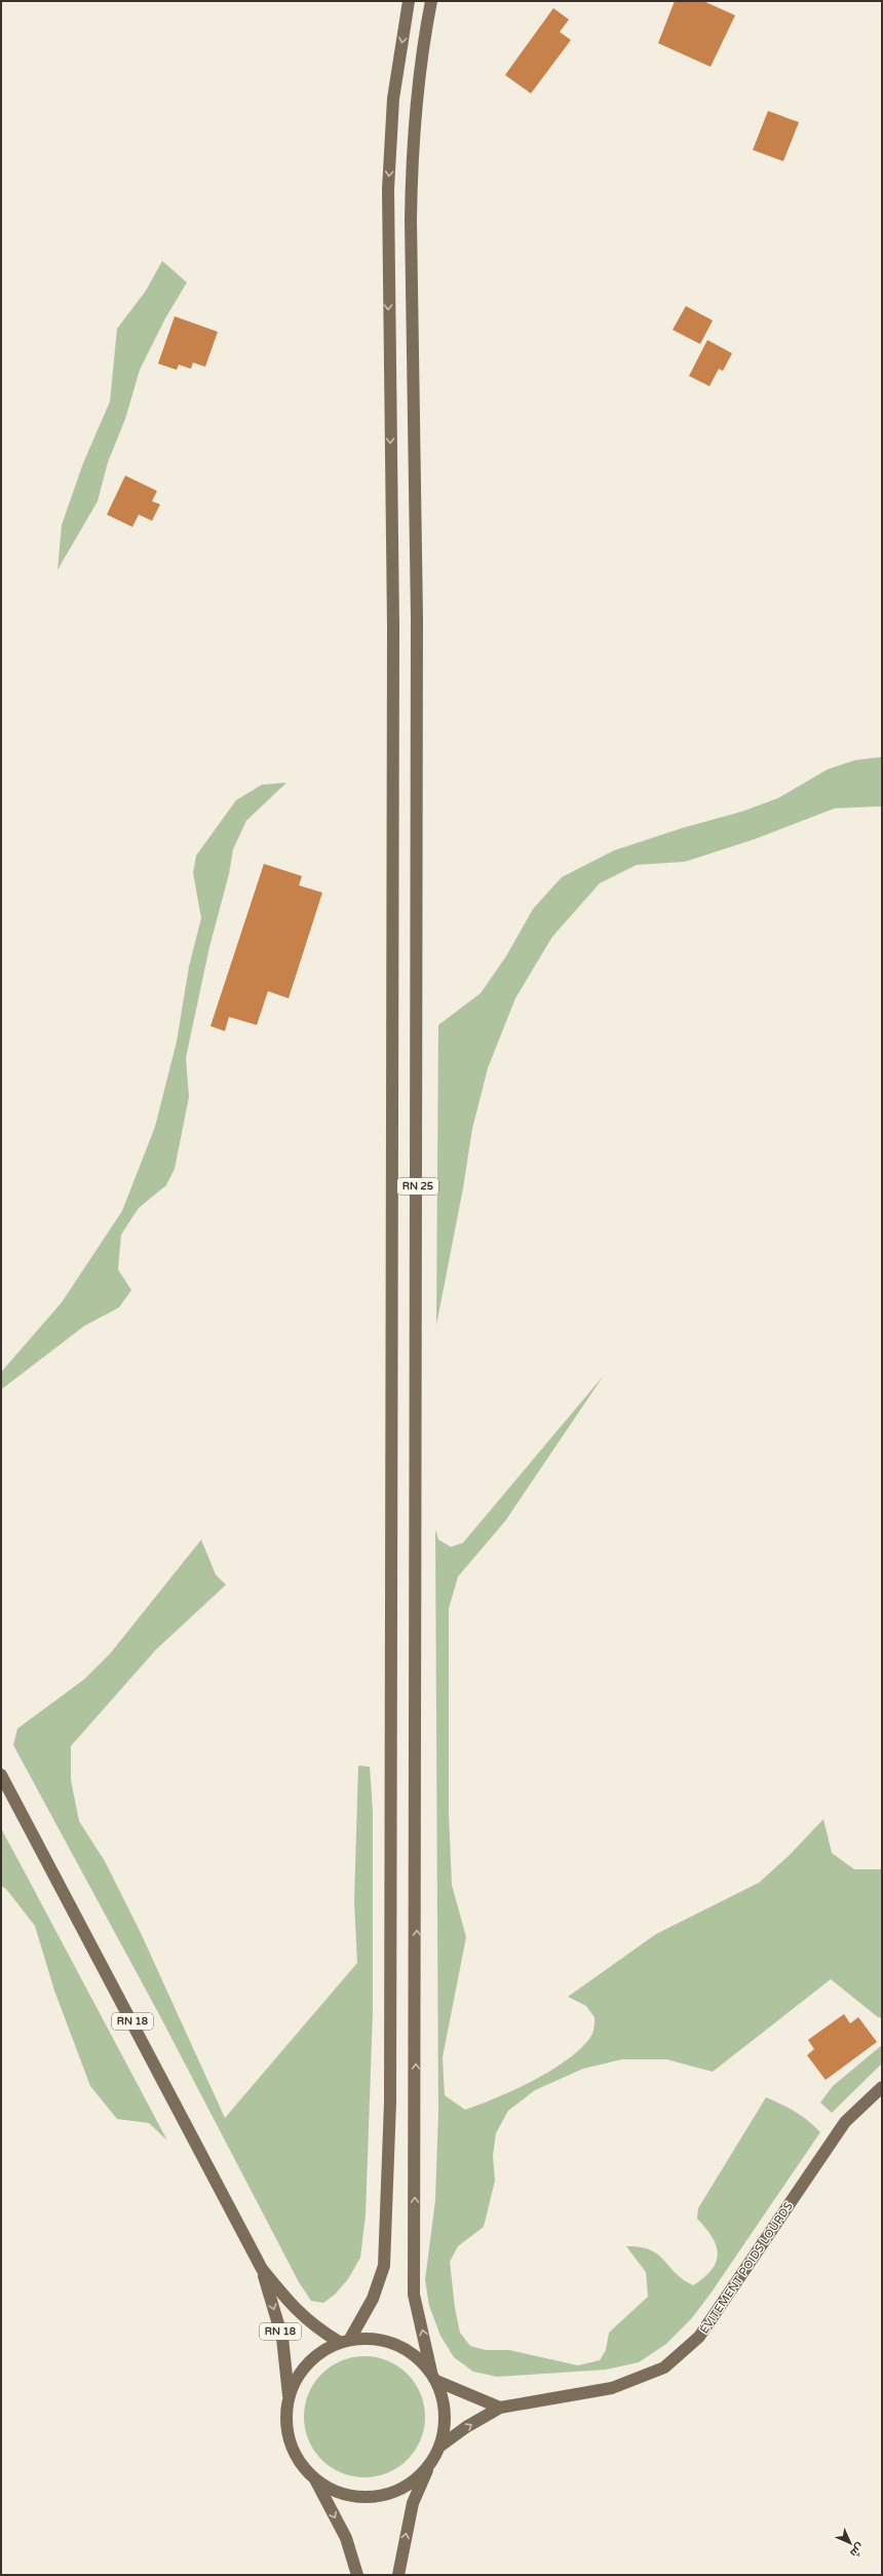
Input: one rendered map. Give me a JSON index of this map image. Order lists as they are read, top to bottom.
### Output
{
  "streets": {
    "main road": ["RN 25", "RN 18", "ÉVITEMENT POIDS LOURDS"]
  },
  "crossings": [
    ["RN 25", "RN 18"]
  ],
  "north": "bottom right"
}
